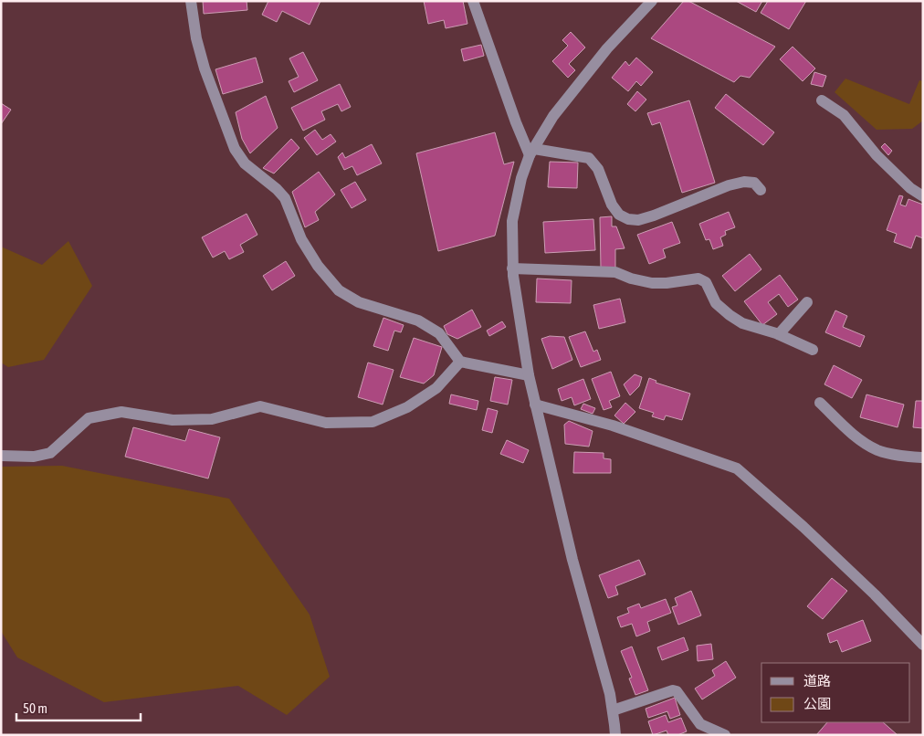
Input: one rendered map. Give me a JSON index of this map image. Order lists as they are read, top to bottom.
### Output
{
  "legend": ["道路", "公園"],
  "scale_bar": "50 m"
}
